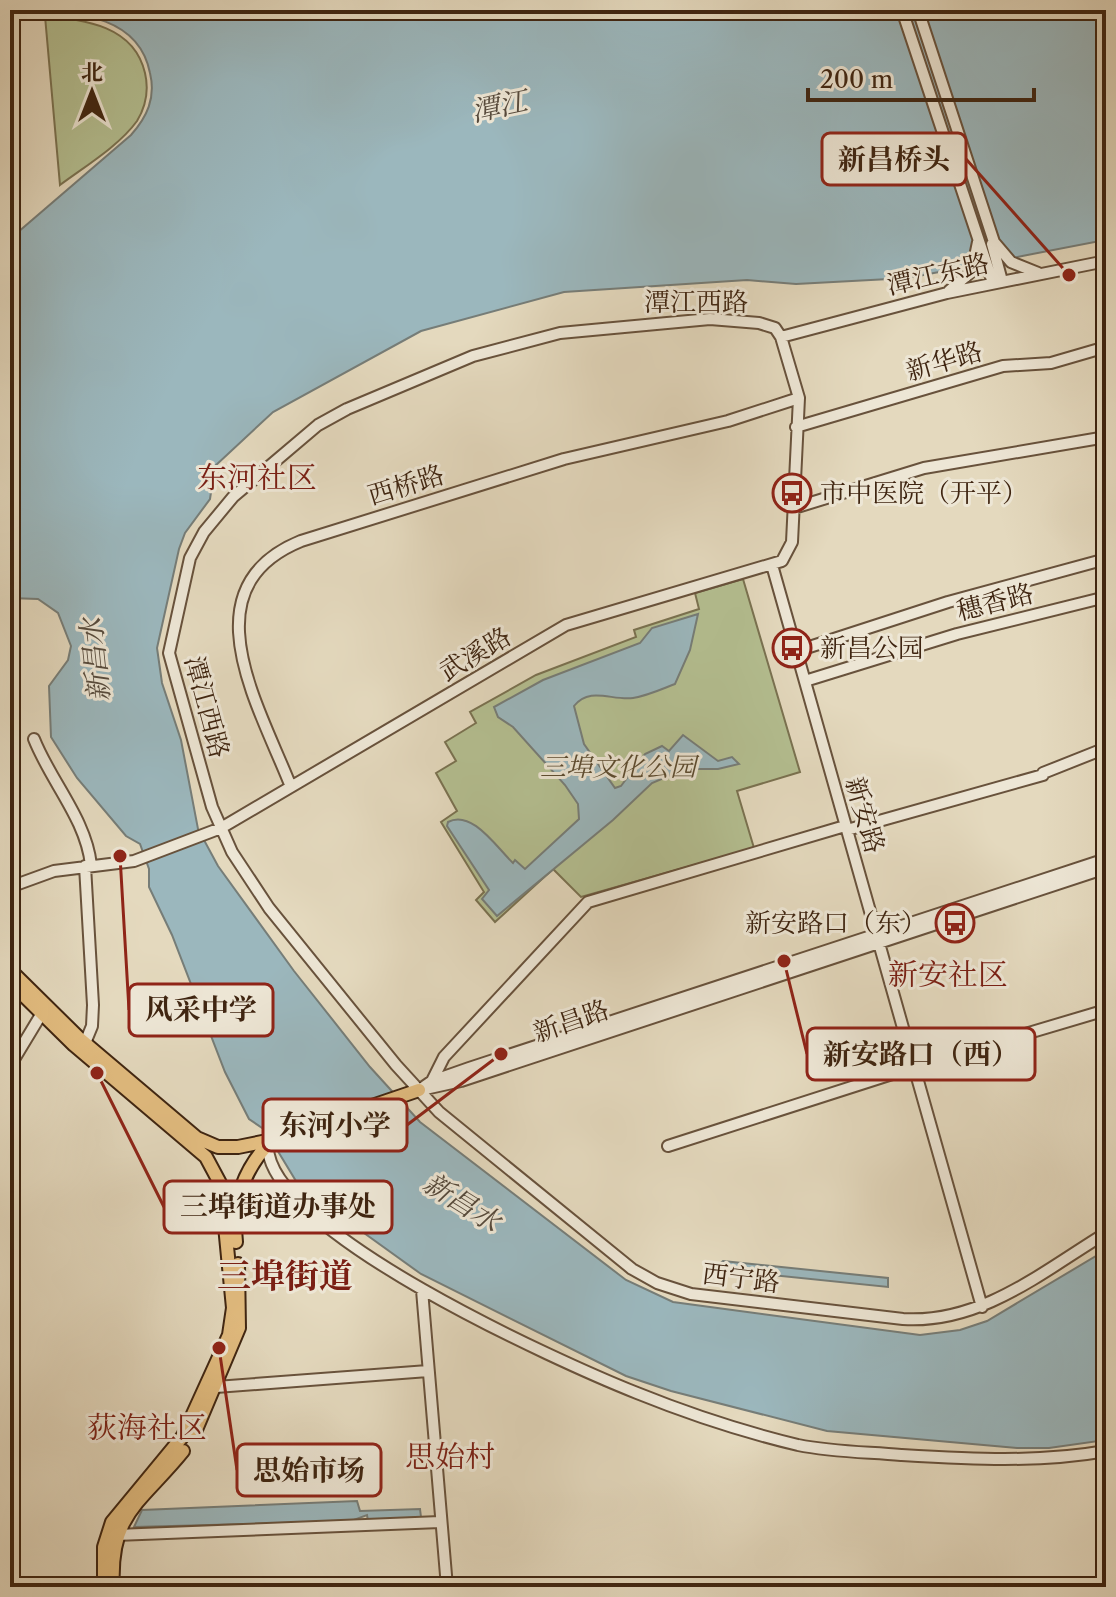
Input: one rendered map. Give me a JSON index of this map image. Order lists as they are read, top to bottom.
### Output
{
  "streets": {
    "street": [
      "潭江东路",
      "潭江西路",
      "新华路",
      "西桥路",
      "穗香路",
      "武溪路",
      "新安路",
      "新昌路",
      "西宁路"
    ]
  },
  "crossings": [
    ["潭江东路", "潭江西路"],
    ["潭江西路", "武溪路"],
    ["潭江西路", "新昌路"],
    ["潭江西路", "西宁路"],
    ["西桥路", "武溪路"],
    ["穗香路", "新安路"],
    ["武溪路", "新安路"],
    ["新安路", "新昌路"],
    ["新安路", "西宁路"],
    ["新昌路", "西宁路"]
  ],
  "districts": [
    "东河社区",
    "新安社区",
    "三埠街道",
    "荻海社区",
    "思始村"
  ],
  "water": ["潭江", "新昌水"],
  "parks": ["三埠文化公园"],
  "places": {
    "other": [
      "新昌桥头",
      "风采中学",
      "新安路口（西）",
      "东河小学",
      "三埠街道办事处",
      "思始市场"
    ],
    "bus stop": ["市中医院（开平）", "新昌公园", "新安路口（东）"]
  },
  "scale_bar": "200 m",
  "north": "top"
}
